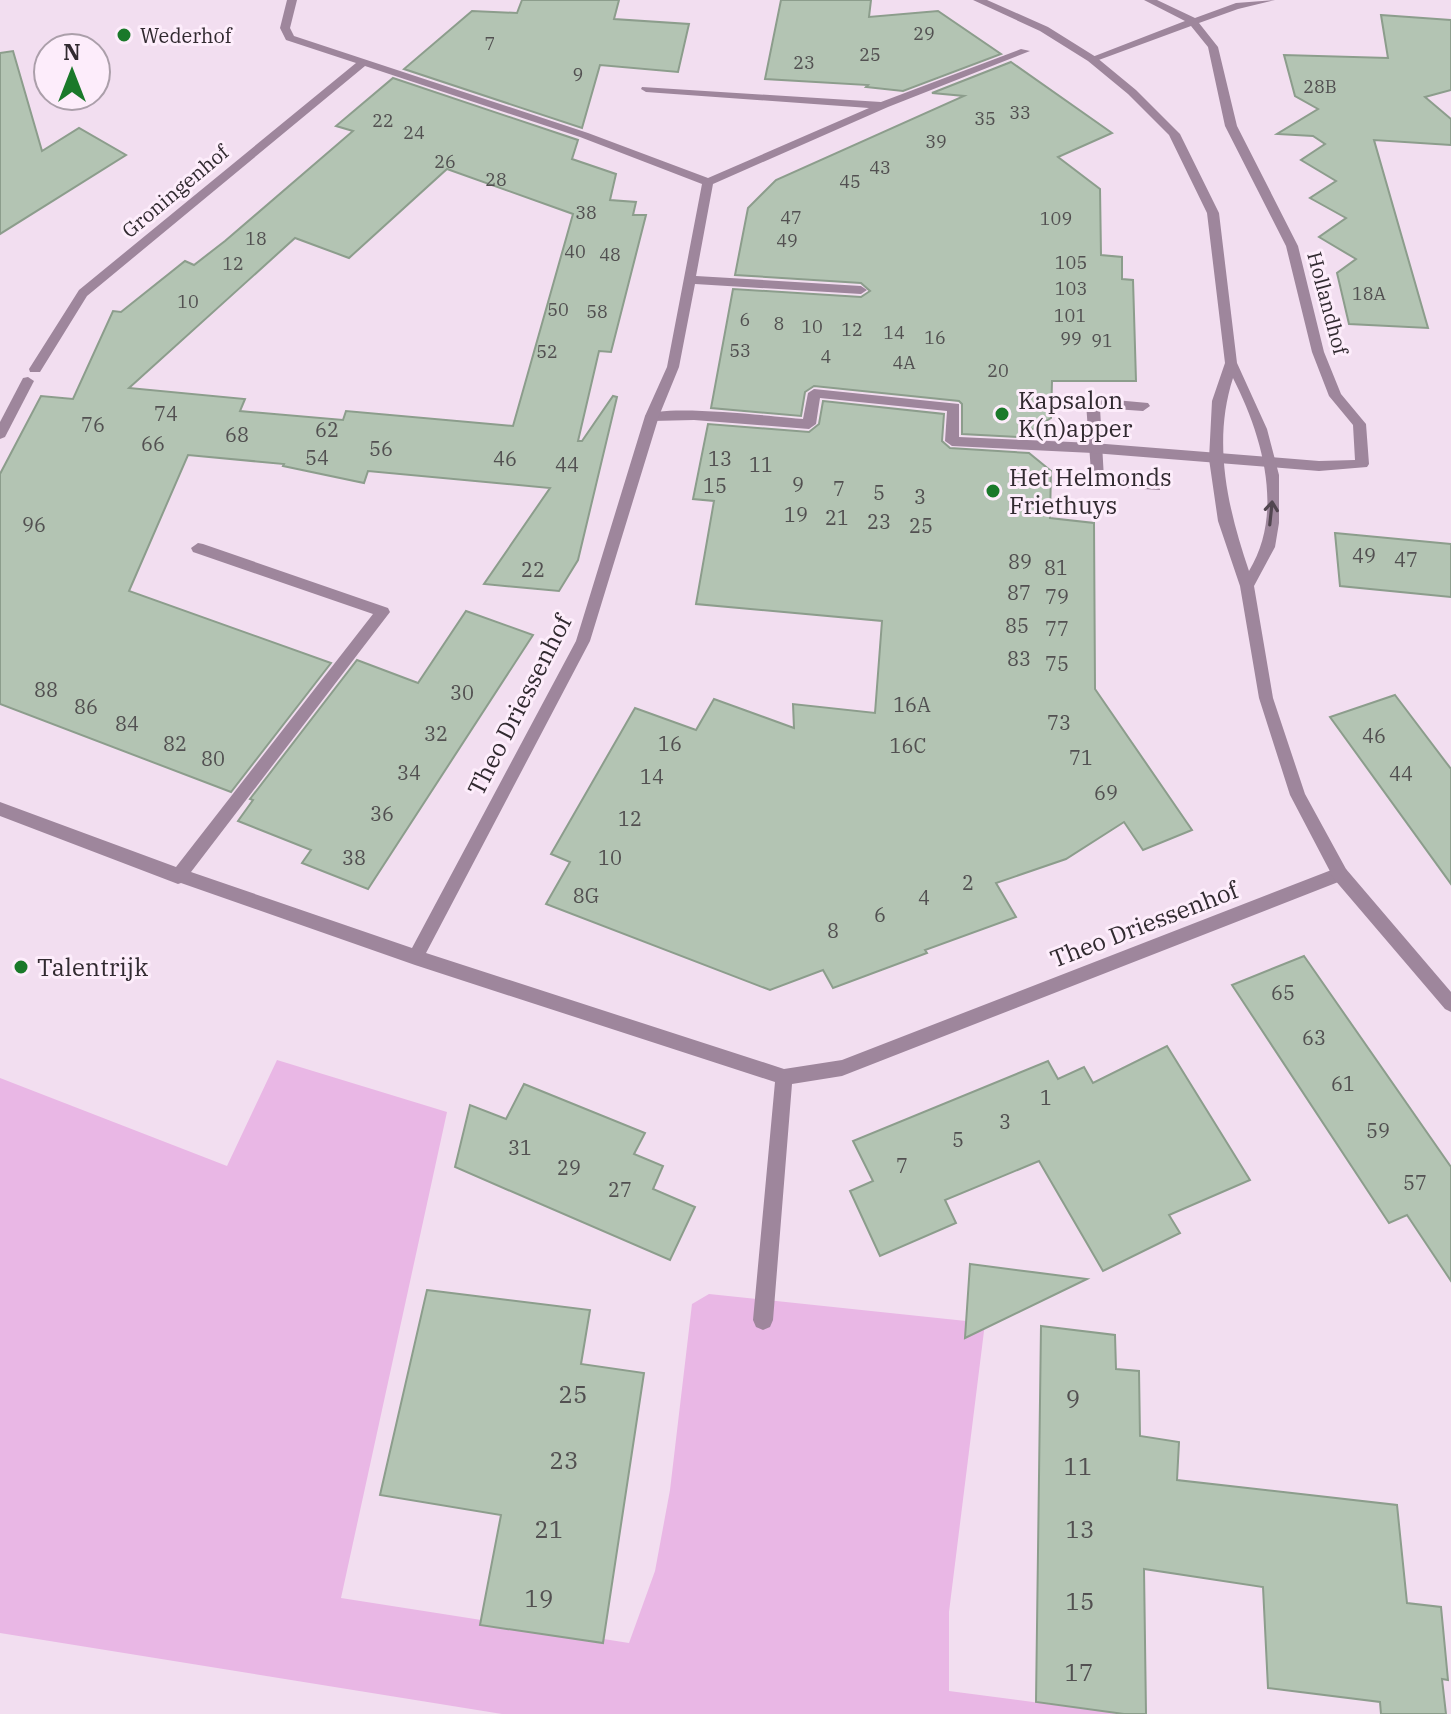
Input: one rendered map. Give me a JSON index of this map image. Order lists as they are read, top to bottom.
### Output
{
  "streets": {
    "street": ["Groningenhof", "Hollandhof", "Theo Driessenhof"]
  },
  "crossings": [
    ["Hollandhof", "Theo Driessenhof"]
  ],
  "places": [
    "Wederhof",
    "Kapsalon K(n)apper",
    "Het Helmonds Friethuys",
    "Talentrijk"
  ],
  "house_numbers": [
    "29",
    "7",
    "25",
    "23",
    "9",
    "28B",
    "33",
    "35",
    "22",
    "24",
    "39",
    "26",
    "43",
    "28",
    "45",
    "38",
    "47",
    "109",
    "18",
    "49",
    "40",
    "48",
    "105",
    "12",
    "103",
    "18A",
    "10",
    "50",
    "58",
    "101",
    "6",
    "8",
    "10",
    "12",
    "14",
    "16",
    "99",
    "91",
    "53",
    "52",
    "4",
    "4A",
    "20",
    "74",
    "76",
    "62",
    "68",
    "66",
    "56",
    "54",
    "46",
    "13",
    "44",
    "11",
    "9",
    "15",
    "7",
    "5",
    "3",
    "19",
    "21",
    "23",
    "96",
    "25",
    "49",
    "47",
    "89",
    "81",
    "22",
    "87",
    "79",
    "85",
    "77",
    "83",
    "75",
    "88",
    "30",
    "16A",
    "86",
    "73",
    "84",
    "32",
    "46",
    "82",
    "16",
    "16C",
    "71",
    "80",
    "34",
    "44",
    "14",
    "69",
    "36",
    "12",
    "38",
    "10",
    "2",
    "8G",
    "4",
    "6",
    "8",
    "65",
    "63",
    "61",
    "1",
    "3",
    "59",
    "5",
    "31",
    "7",
    "29",
    "57",
    "27",
    "25",
    "9",
    "23",
    "11",
    "21",
    "13",
    "19",
    "15",
    "17"
  ],
  "north": "top"
}
